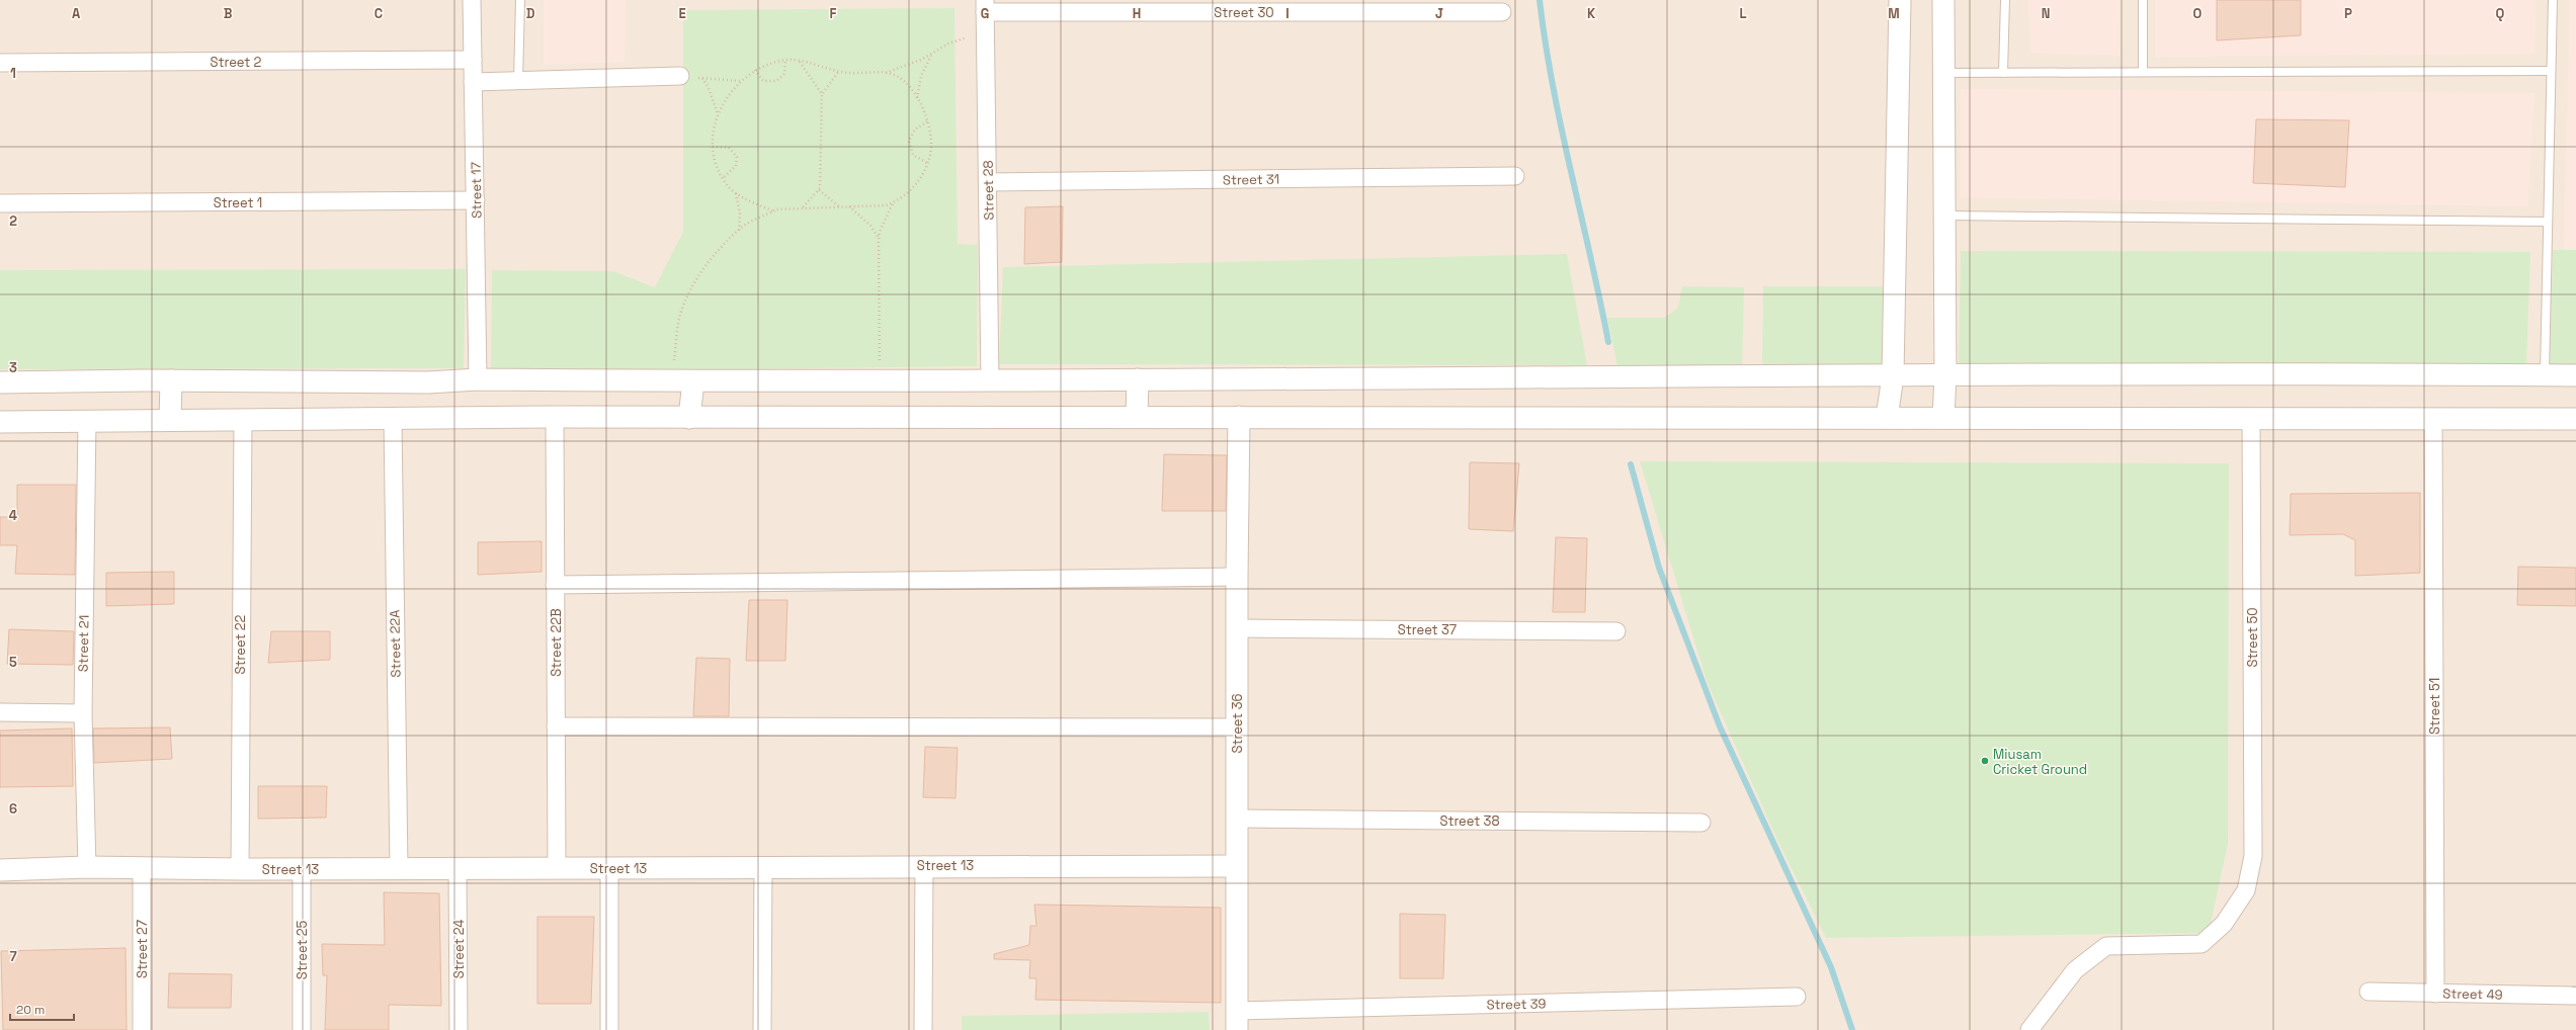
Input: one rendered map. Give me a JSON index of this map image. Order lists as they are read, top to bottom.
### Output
{
  "streets": {
    "street": [
      "Street 30",
      "Street 2",
      "Street 31",
      "Street 17",
      "Street 28",
      "Street 1",
      "Street 37",
      "Street 50",
      "Street 22B",
      "Street 21",
      "Street 22A",
      "Street 22",
      "Street 51",
      "Street 36",
      "Street 38",
      "Street 13",
      "Street 27",
      "Street 24",
      "Street 25",
      "Street 49",
      "Street 39"
    ]
  },
  "crossings": [
    ["Street 30", "Street 28"],
    ["Street 2", "Street 17"],
    ["Street 31", "Street 28"],
    ["Street 17", "Street 1"],
    ["Street 37", "Street 36"],
    ["Street 22B", "Street 13"],
    ["Street 21", "Street 13"],
    ["Street 22A", "Street 13"],
    ["Street 22", "Street 13"],
    ["Street 51", "Street 49"],
    ["Street 36", "Street 38"],
    ["Street 36", "Street 13"],
    ["Street 36", "Street 39"],
    ["Street 13", "Street 27"],
    ["Street 13", "Street 24"],
    ["Street 13", "Street 25"]
  ],
  "places": ["Miusam Cricket Ground"],
  "scale_bar": "20 m",
  "grid": {
    "columns": [
      "A",
      "B",
      "C",
      "D",
      "E",
      "F",
      "G",
      "H",
      "I",
      "J",
      "K",
      "L",
      "M",
      "N",
      "O",
      "P",
      "Q"
    ],
    "rows": [
      "1",
      "2",
      "3",
      "4",
      "5",
      "6",
      "7"
    ]
  }
}
